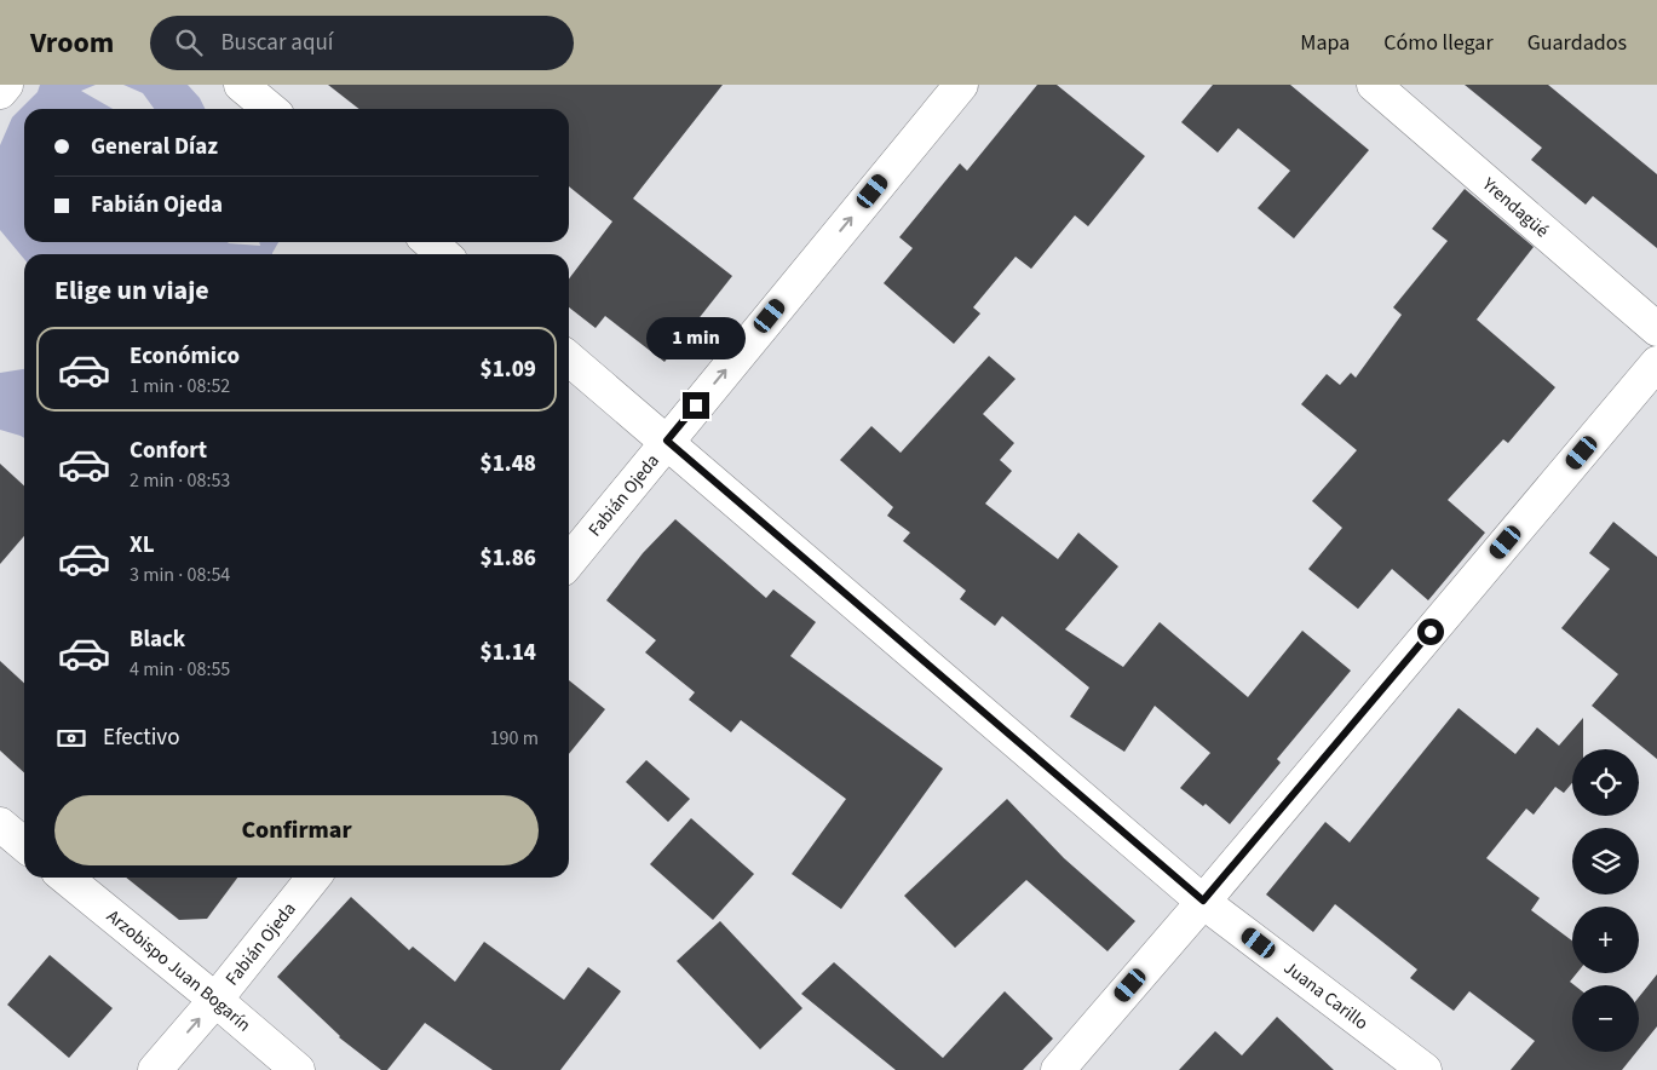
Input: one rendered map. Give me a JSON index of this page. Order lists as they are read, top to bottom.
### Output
{
  "streets": {
    "street": [
      "Yrendagüé",
      "Fabián Ojeda",
      "Arzobispo Juan Bogarín",
      "Juana Carillo"
    ]
  },
  "crossings": [
    ["Fabián Ojeda", "Arzobispo Juan Bogarín"],
    ["Fabián Ojeda", "Juana Carillo"]
  ],
  "one_way": ["Fabián Ojeda"],
  "page": {
    "header": "Vroom",
    "search": "Buscar aquí",
    "nav": ["Mapa", "Cómo llegar", "Guardados"],
    "banner": ["General Díaz", "Fabián Ojeda"],
    "heading": "Elige un viaje",
    "bubble": "1 min",
    "list": [
      {
        "name": "Económico",
        "note": "1 min · 08:52",
        "value": "$1.09"
      },
      {
        "name": "Confort",
        "note": "2 min · 08:53",
        "value": "$1.48"
      },
      {
        "name": "XL",
        "note": "3 min · 08:54",
        "value": "$1.86"
      },
      {
        "name": "Black",
        "note": "4 min · 08:55",
        "value": "$1.14"
      }
    ],
    "pay": ["Efectivo", "190 m"],
    "map_buttons": ["+", "−"],
    "buttons": "Confirmar"
  }
}
